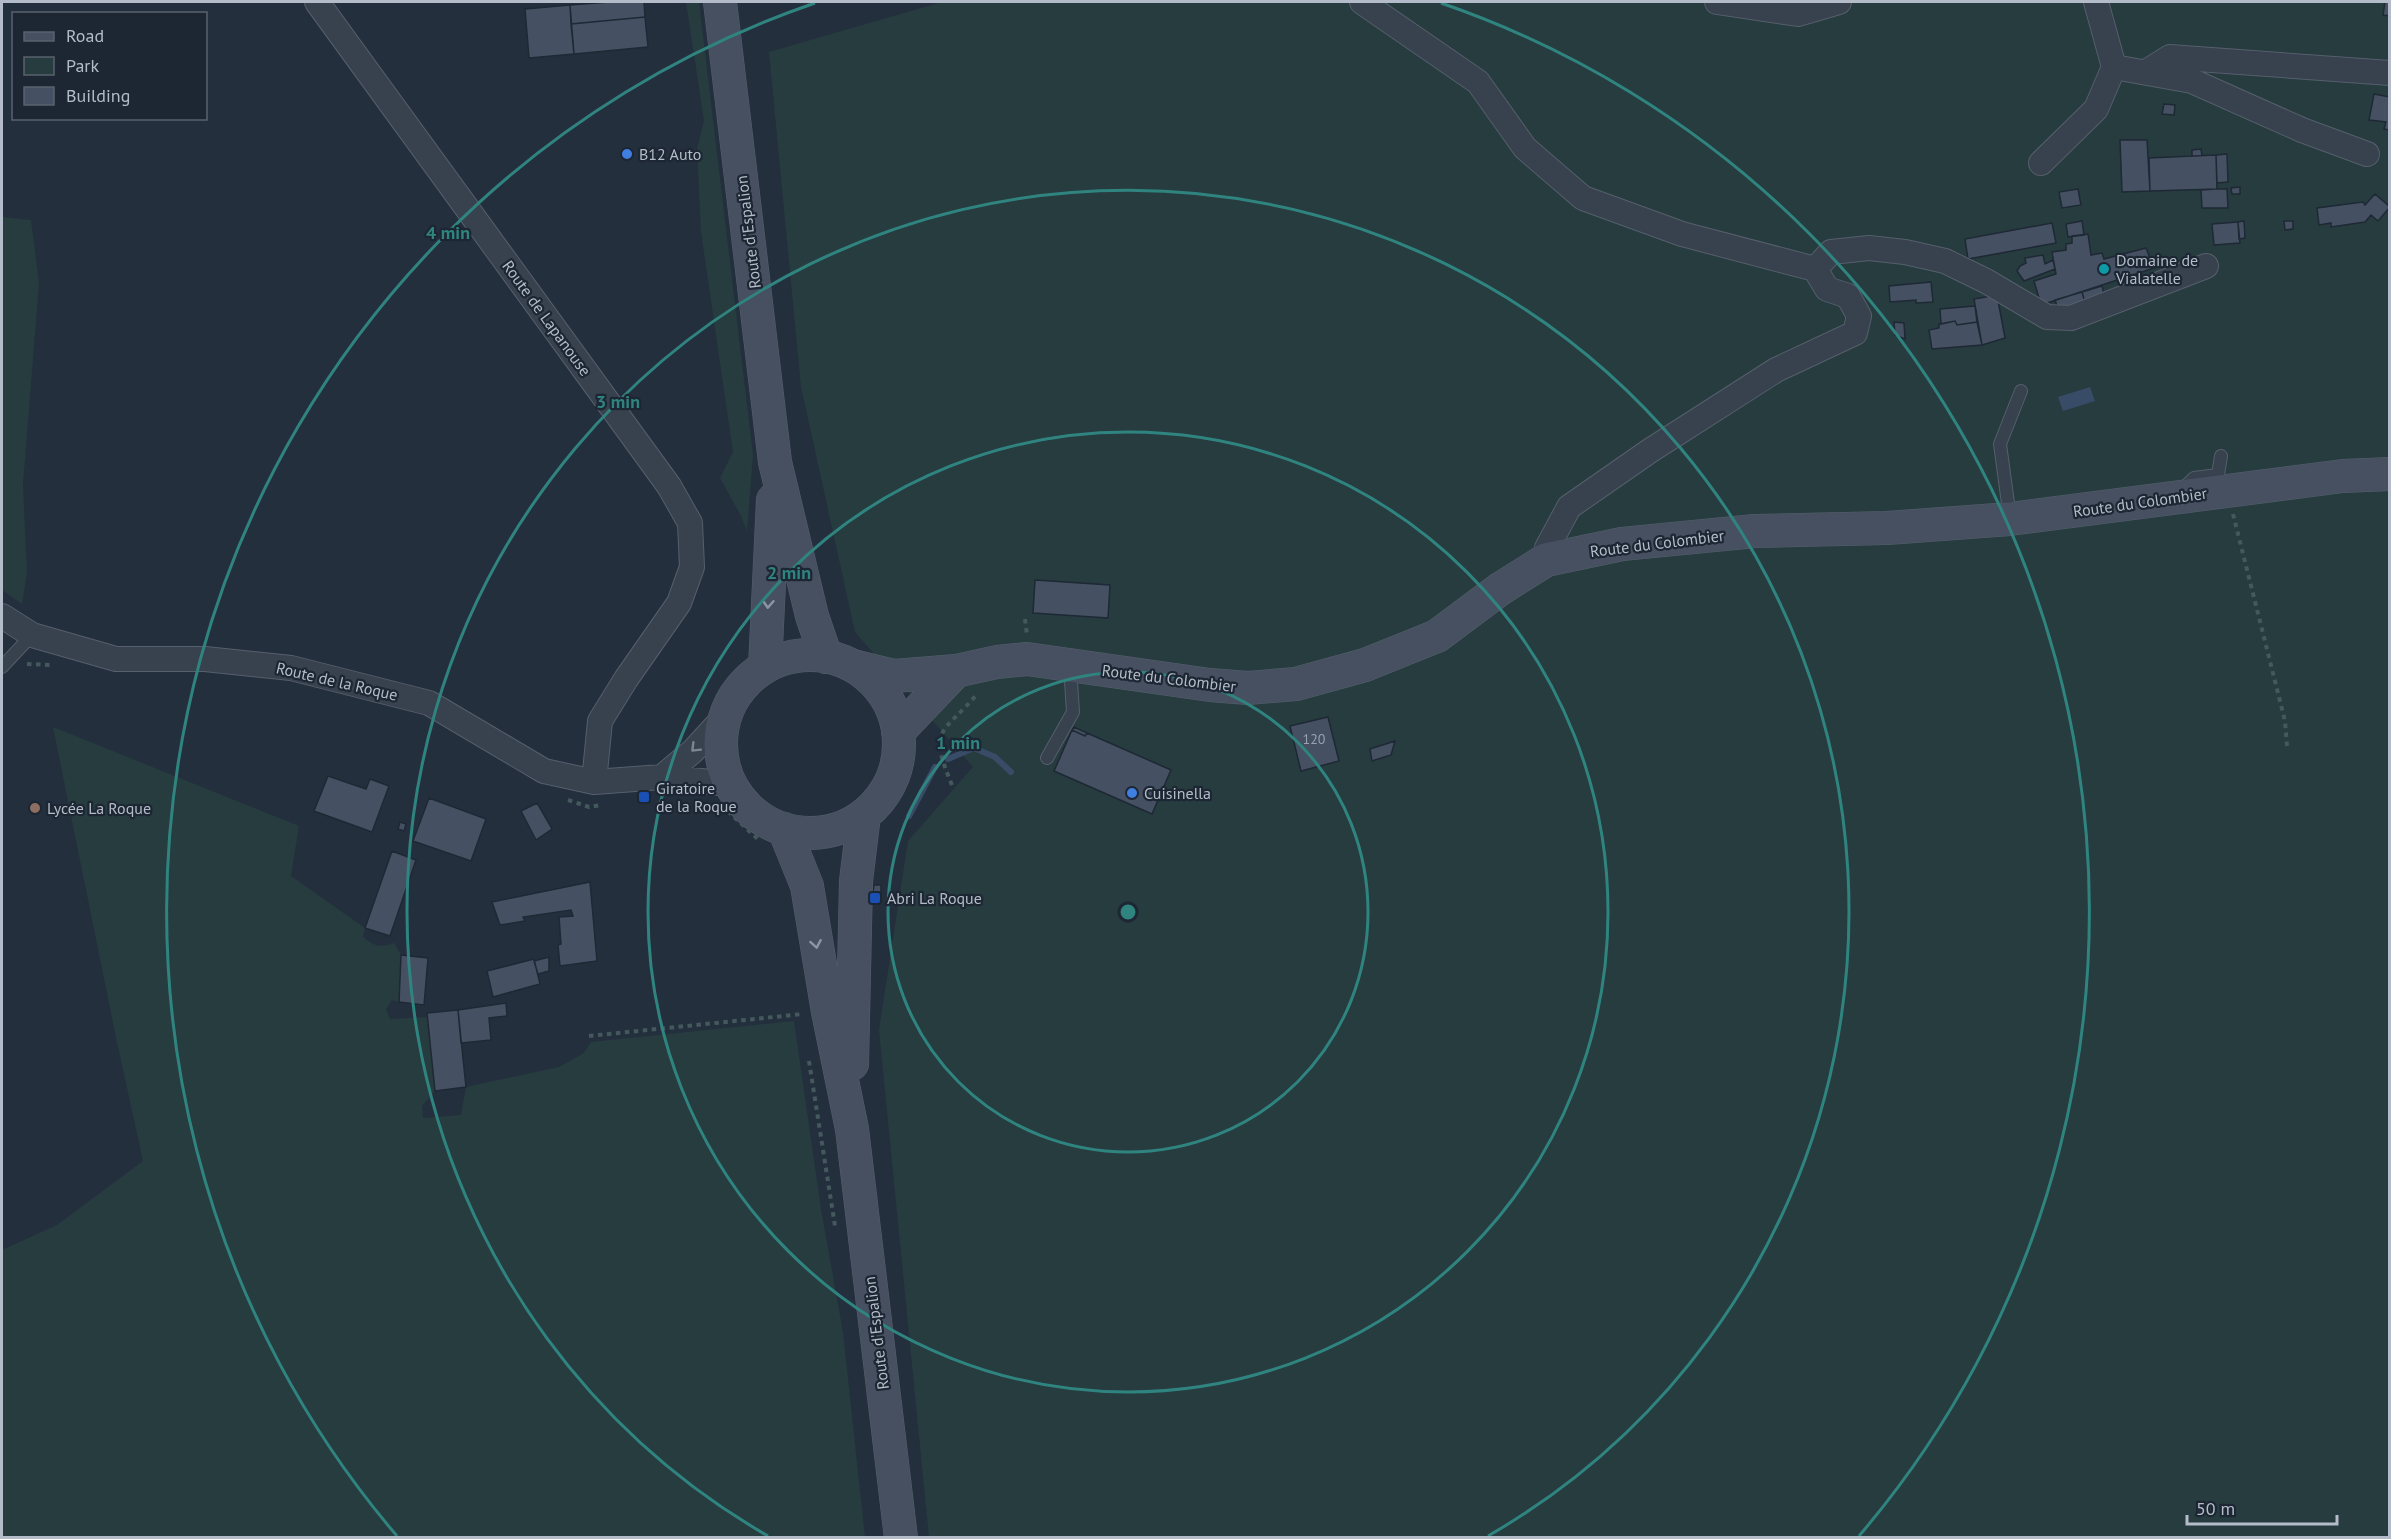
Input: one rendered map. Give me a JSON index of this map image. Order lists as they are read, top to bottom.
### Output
{
  "streets": {
    "main road": ["Route d'Espalion", "Route du Colombier"],
    "street": ["Route de Lapanouse", "Route de la Roque"]
  },
  "crossings": [
    ["Route d'Espalion", "Route du Colombier"],
    ["Route d'Espalion", "Route de la Roque"],
    ["Route de Lapanouse", "Route de la Roque"],
    ["Route du Colombier", "Route de la Roque"]
  ],
  "places": {
    "other": [
      "B12 Auto",
      "Domaine de Vialatelle",
      "Cuisinella",
      "Lycée La Roque"
    ],
    "transit": ["Giratoire de la Roque", "Abri La Roque"]
  },
  "house_numbers": ["120"],
  "legend": ["Road", "Park", "Building"],
  "scale_bar": "50 m",
  "rings": [
    "4 min",
    "3 min",
    "2 min",
    "1 min"
  ]
}
